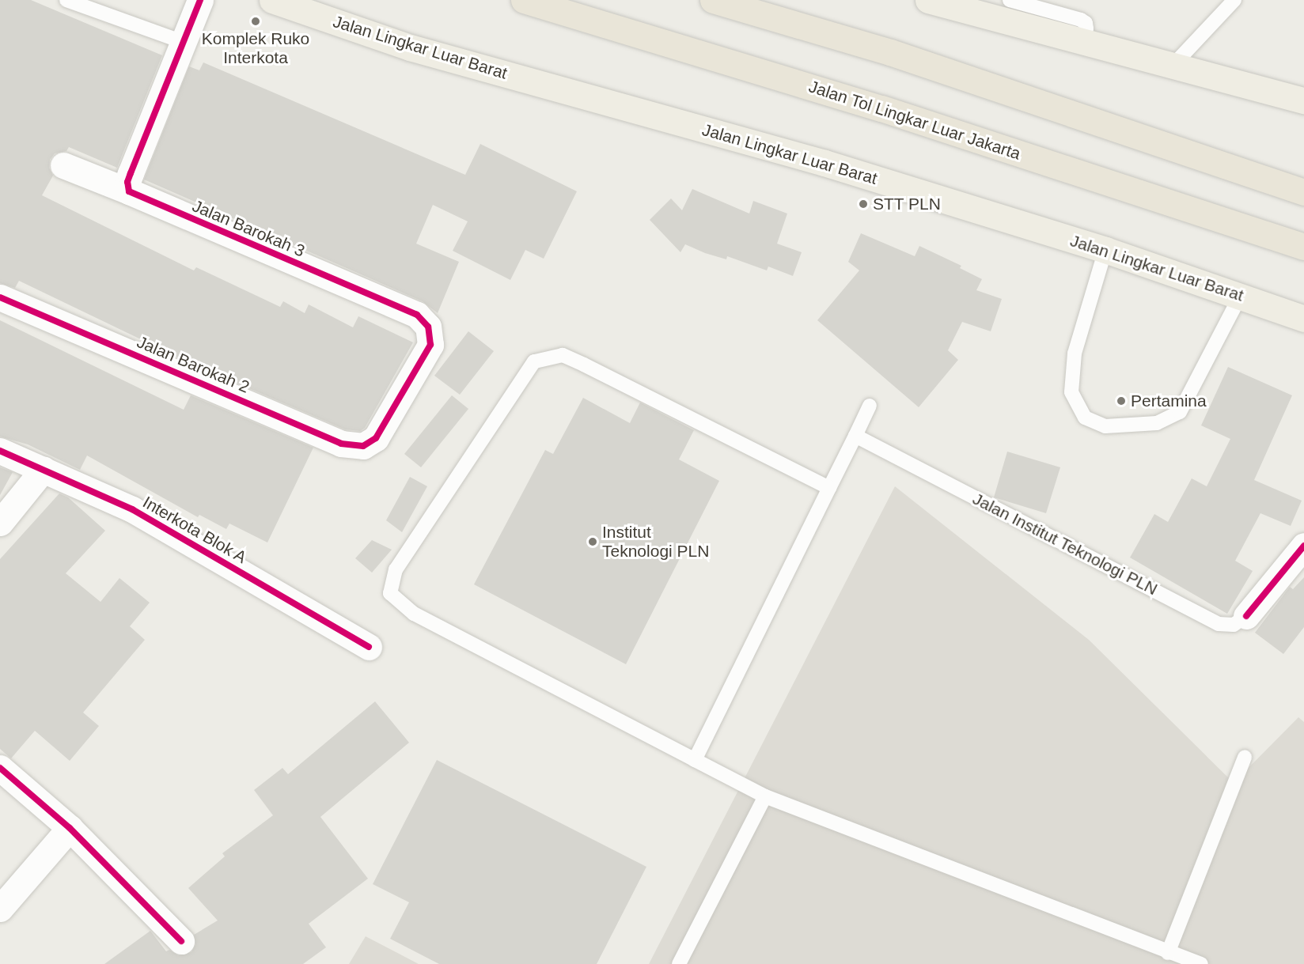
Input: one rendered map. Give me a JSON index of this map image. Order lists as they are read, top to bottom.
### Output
{
  "streets": {
    "highway": ["Jalan Tol Lingkar Luar Jakarta"],
    "main road": ["Jalan Lingkar Luar Barat"],
    "street": [
      "Jalan Barokah 3",
      "Jalan Barokah 2",
      "Interkota Blok A",
      "Jalan Institut Teknologi PLN"
    ]
  },
  "crossings": [
    ["Jalan Barokah 3", "Jalan Barokah 2"]
  ],
  "places": [
    "Komplek Ruko Interkota",
    "STT PLN",
    "Pertamina",
    "Institut Teknologi PLN"
  ]
}
